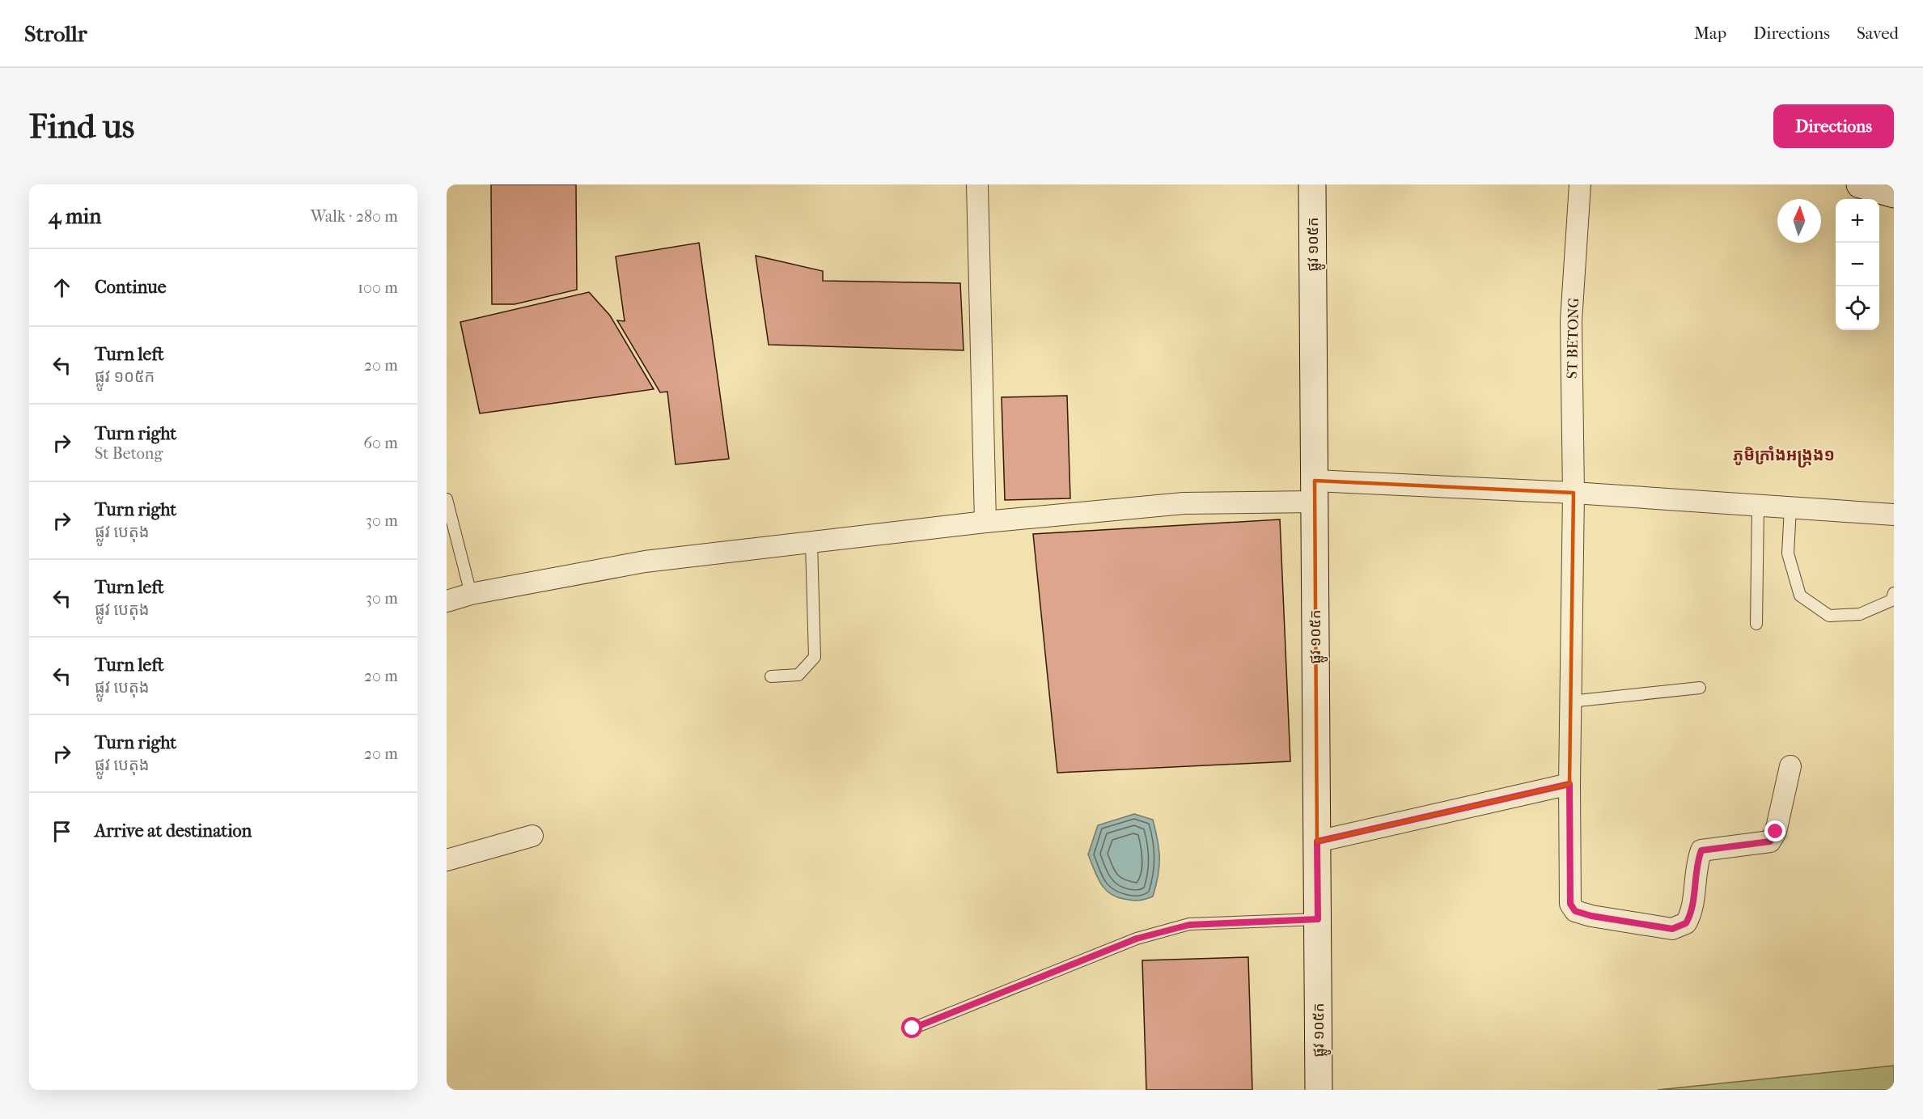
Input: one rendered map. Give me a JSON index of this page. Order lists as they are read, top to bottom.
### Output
{
  "streets": {
    "main road": ["ផ្លូវ ១០៥ក"],
    "street": ["ST BETONG"]
  },
  "districts": ["ភូមិក្រាំងអង្រ្កង១"],
  "north": "top",
  "page": {
    "header": "Strollr",
    "nav": ["Map", "Directions", "Saved"],
    "buttons": "Directions",
    "title": "Find us",
    "heading": ["4 min", "Walk · 280 m"],
    "map_buttons": ["+", "−"],
    "list": [
      ["Continue", "100 m"],
      ["Turn left", "ផ្លូវ ១០៥ក", "20 m"],
      ["Turn right", "St Betong", "60 m"],
      ["Turn right", "ផ្លូវ បេតុង", "30 m"],
      ["Turn left", "ផ្លូវ បេតុង", "30 m"],
      ["Turn left", "ផ្លូវ បេតុង", "20 m"],
      ["Turn right", "ផ្លូវ បេតុង", "20 m"],
      "Arrive at destination"
    ]
  }
}
